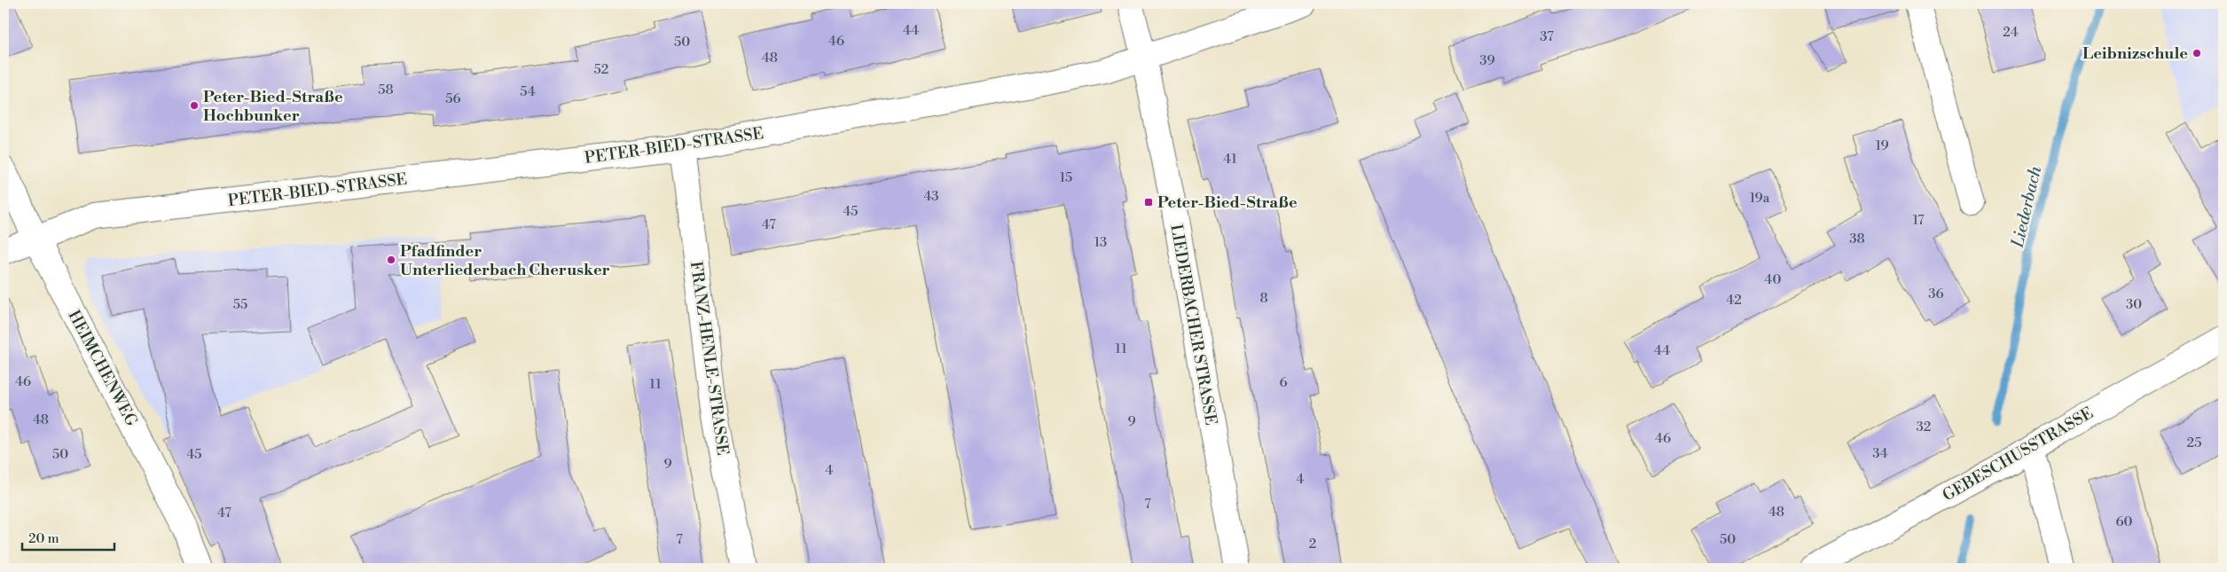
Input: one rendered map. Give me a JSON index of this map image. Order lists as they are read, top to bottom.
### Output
{
  "streets": {
    "street": [
      "PETER-BIED-STRASSE",
      "LIEDERBACHER STRASSE",
      "FRANZ-HENLE-STRASSE",
      "HEIMCHENWEG",
      "GEBESCHUSSTRASSE"
    ]
  },
  "crossings": [
    ["PETER-BIED-STRASSE", "LIEDERBACHER STRASSE"],
    ["PETER-BIED-STRASSE", "FRANZ-HENLE-STRASSE"],
    ["PETER-BIED-STRASSE", "HEIMCHENWEG"]
  ],
  "water": ["Liederbach"],
  "places": {
    "other": ["Leibnizschule", "Peter-Bied-Straße Hochbunker", "Pfadfinder Unterliederbach Cherusker"],
    "transit": ["Peter-Bied-Straße"]
  },
  "house_numbers": [
    "44",
    "24",
    "37",
    "46",
    "50",
    "48",
    "39",
    "52",
    "58",
    "54",
    "56",
    "19",
    "41",
    "15",
    "43",
    "19a",
    "45",
    "17",
    "47",
    "38",
    "13",
    "40",
    "36",
    "8",
    "42",
    "55",
    "30",
    "11",
    "44",
    "46",
    "6",
    "11",
    "48",
    "9",
    "32",
    "46",
    "25",
    "34",
    "50",
    "45",
    "9",
    "4",
    "4",
    "7",
    "48",
    "47",
    "60",
    "7",
    "50",
    "2"
  ],
  "scale_bar": "20 m"
}
